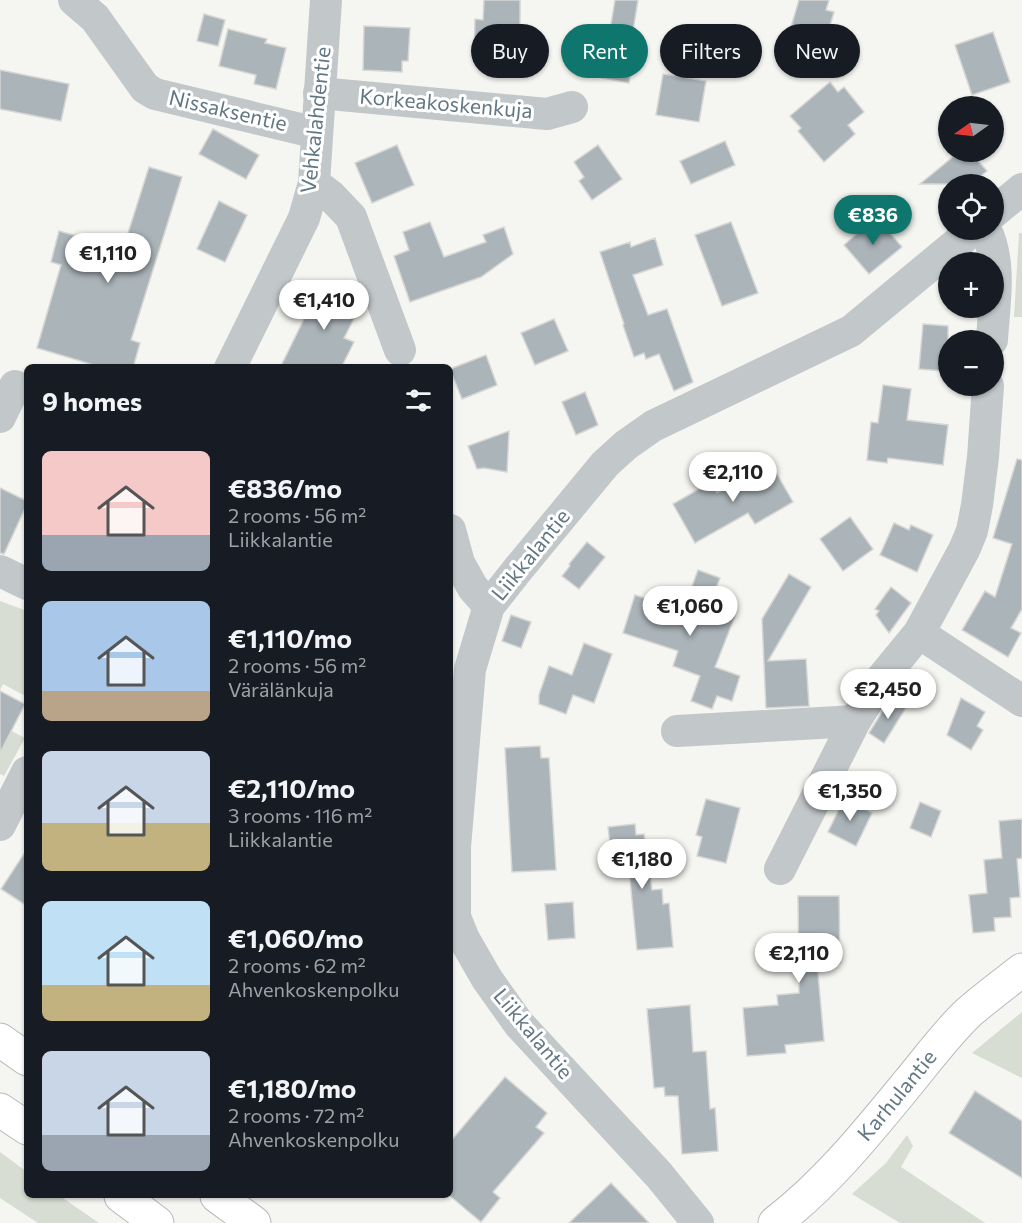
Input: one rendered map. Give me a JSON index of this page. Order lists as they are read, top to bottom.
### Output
{
  "streets": {
    "main road": ["Karhulantie"],
    "street": [
      "Korkeakoskenkuja",
      "Nissaksentie",
      "Vehkalahdentie",
      "Liikkalantie"
    ]
  },
  "crossings": [
    ["Korkeakoskenkuja", "Vehkalahdentie"],
    ["Nissaksentie", "Vehkalahdentie"]
  ],
  "north": "left",
  "page": {
    "chip": [
      "Buy",
      "Rent",
      "Filters",
      "New"
    ],
    "map_buttons": ["+", "−"],
    "price": [
      "€836",
      "€1,110",
      "€1,410",
      "€2,110",
      "€1,060",
      "€2,450",
      "€1,350",
      "€1,180",
      "€2,110"
    ],
    "heading": "9 homes",
    "list": [
      {
        "name": "€836/mo",
        "note": "2 rooms · 56 m² · Liikkalantie"
      },
      {
        "name": "€1,110/mo",
        "note": "2 rooms · 56 m² · Värälänkuja"
      },
      {
        "name": "€2,110/mo",
        "note": "3 rooms · 116 m² · Liikkalantie"
      },
      {
        "name": "€1,060/mo",
        "note": "2 rooms · 62 m² · Ahvenkoskenpolku"
      },
      {
        "name": "€1,180/mo",
        "note": "2 rooms · 72 m² · Ahvenkoskenpolku"
      }
    ]
  }
}
